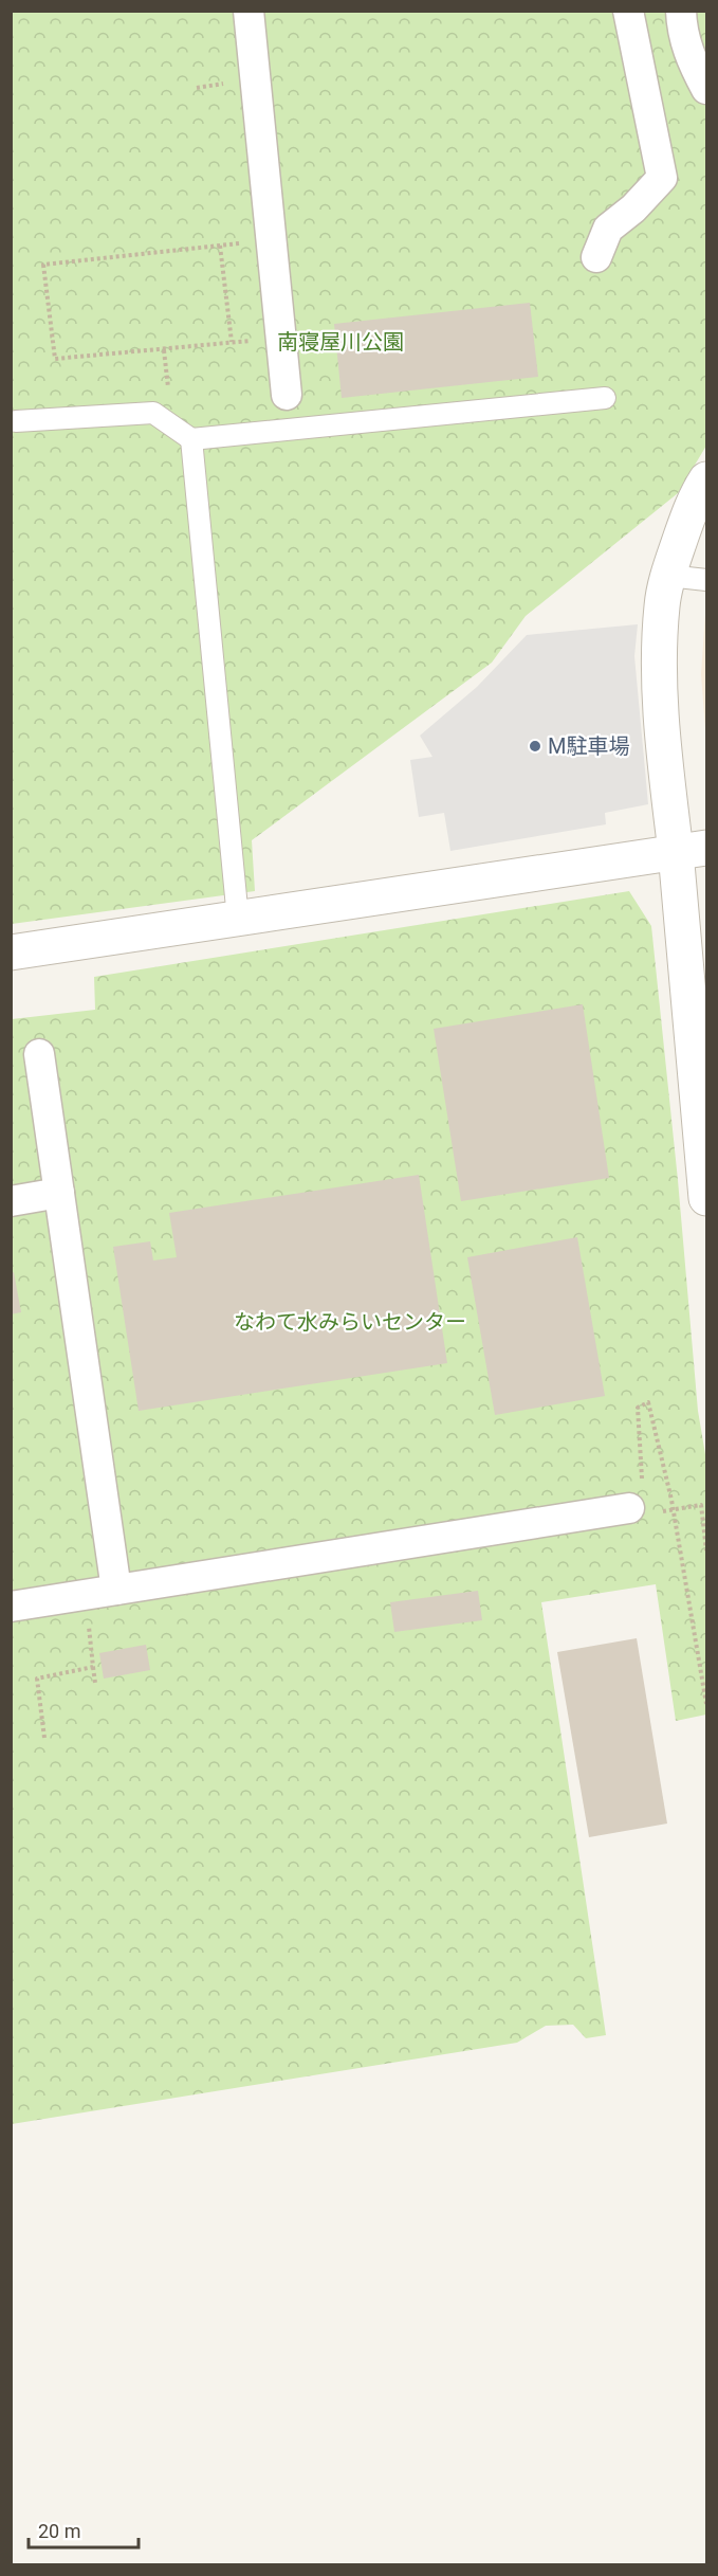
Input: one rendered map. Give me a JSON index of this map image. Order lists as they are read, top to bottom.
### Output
{
  "parks": ["南寝屋川公園", "なわて水みらいセンター"],
  "places": ["M駐車場"],
  "scale_bar": "20 m"
}
